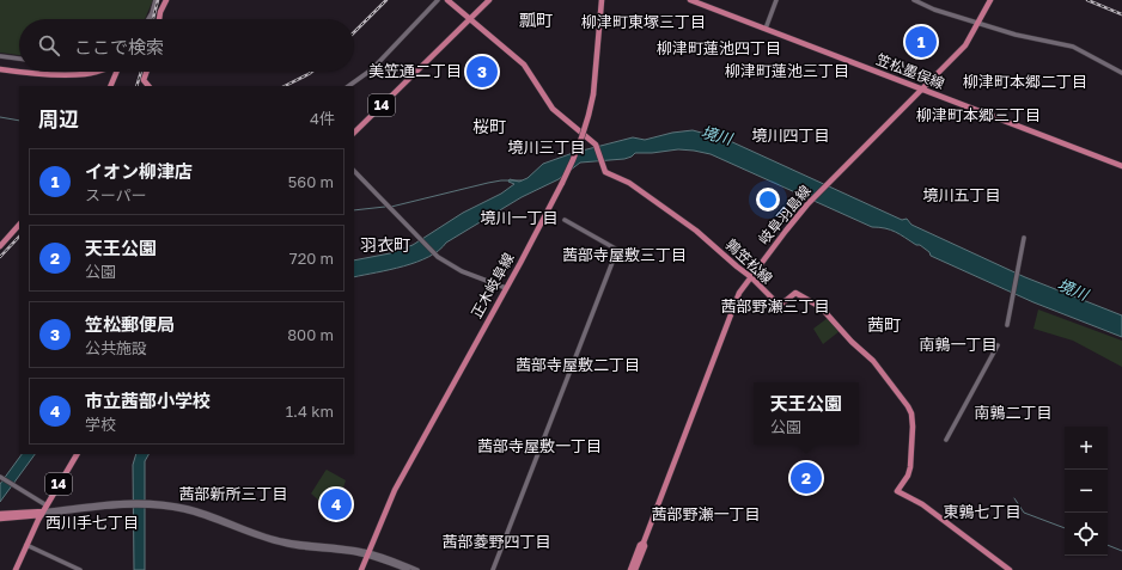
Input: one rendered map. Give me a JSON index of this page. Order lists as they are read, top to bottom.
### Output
{
  "streets": {
    "main road": [
      "笠松墨俣線",
      "14",
      "岐阜羽島線",
      "鶉笠松線",
      "正木岐阜線"
    ]
  },
  "crossings": [
    ["笠松墨俣線", "岐阜羽島線"],
    ["14", "鶉笠松線"],
    ["岐阜羽島線", "鶉笠松線"]
  ],
  "districts": [
    "瓢町",
    "柳津町東塚三丁目",
    "柳津町蓮池四丁目",
    "美笠通二丁目",
    "柳津町蓮池三丁目",
    "柳津町本郷二丁目",
    "柳津町本郷三丁目",
    "桜町",
    "境川四丁目",
    "境川三丁目",
    "境川五丁目",
    "境川一丁目",
    "羽衣町",
    "茜部寺屋敷三丁目",
    "茜部野瀬三丁目",
    "茜町",
    "南鶉一丁目",
    "茜部寺屋敷二丁目",
    "南鶉二丁目",
    "茜部寺屋敷一丁目",
    "茜部新所三丁目",
    "東鶉七丁目",
    "茜部野瀬一丁目",
    "西川手七丁目",
    "茜部菱野四丁目"
  ],
  "water": ["境川"],
  "page": {
    "search": "ここで検索",
    "pins": [
      "1",
      "3",
      "2",
      "4"
    ],
    "heading": ["周辺", "4件"],
    "list": [
      {
        "mark": "1",
        "name": "イオン柳津店",
        "note": "スーパー",
        "value": "560 m"
      },
      {
        "mark": "2",
        "name": "天王公園",
        "note": "公園",
        "value": "720 m"
      },
      {
        "mark": "3",
        "name": "笠松郵便局",
        "note": "公共施設",
        "value": "800 m"
      },
      {
        "mark": "4",
        "name": "市立茜部小学校",
        "note": "学校",
        "value": "1.4 km"
      }
    ],
    "popup": ["天王公園", "公園"],
    "map_buttons": ["+", "−"]
  }
}
